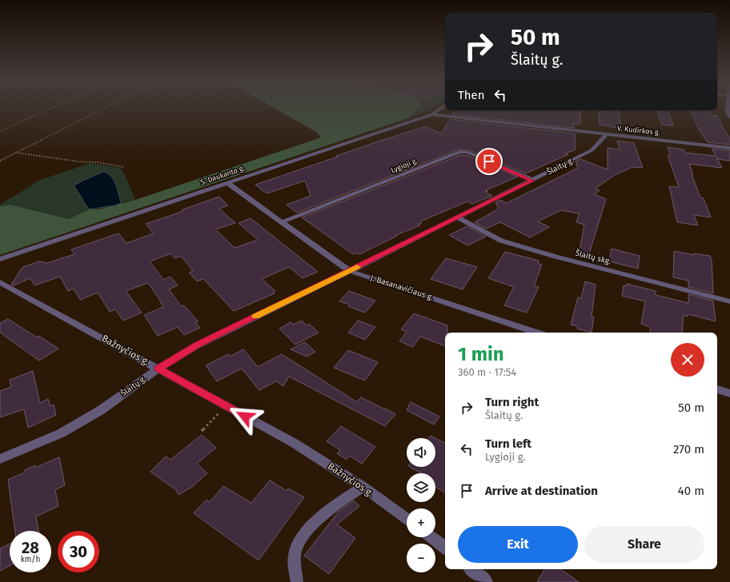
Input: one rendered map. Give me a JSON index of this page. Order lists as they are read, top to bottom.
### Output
{
  "streets": {
    "street": [
      "V. Kudirkos g.",
      "Lygioji g.",
      "Šlaitų g.",
      "S. Daukanto g.",
      "Šlaitų skg.",
      "J. Basanavičiaus g.",
      "Bažnyčios g."
    ]
  },
  "crossings": [
    ["V. Kudirkos g.", "Šlaitų g."],
    ["V. Kudirkos g.", "S. Daukanto g."],
    ["Lygioji g.", "Šlaitų g."],
    ["Lygioji g.", "J. Basanavičiaus g."],
    ["Šlaitų g.", "Šlaitų skg."],
    ["Šlaitų g.", "J. Basanavičiaus g."],
    ["Šlaitų g.", "Bažnyčios g."],
    ["S. Daukanto g.", "J. Basanavičiaus g."]
  ],
  "page": {
    "turn": ["50 m", "Šlaitų g."],
    "then": "Then",
    "heading": ["1 min", "360 m · 17:54"],
    "list": [
      {
        "name": "Turn right",
        "note": "Šlaitų g.",
        "value": "50 m"
      },
      {
        "name": "Turn left",
        "note": "Lygioji g.",
        "value": "270 m"
      },
      {
        "name": "Arrive at destination",
        "value": "40 m"
      }
    ],
    "map_buttons": ["+", "−"],
    "buttons": ["Exit", "Share"],
    "speed": "28 km/h",
    "limit": "30"
  }
}
